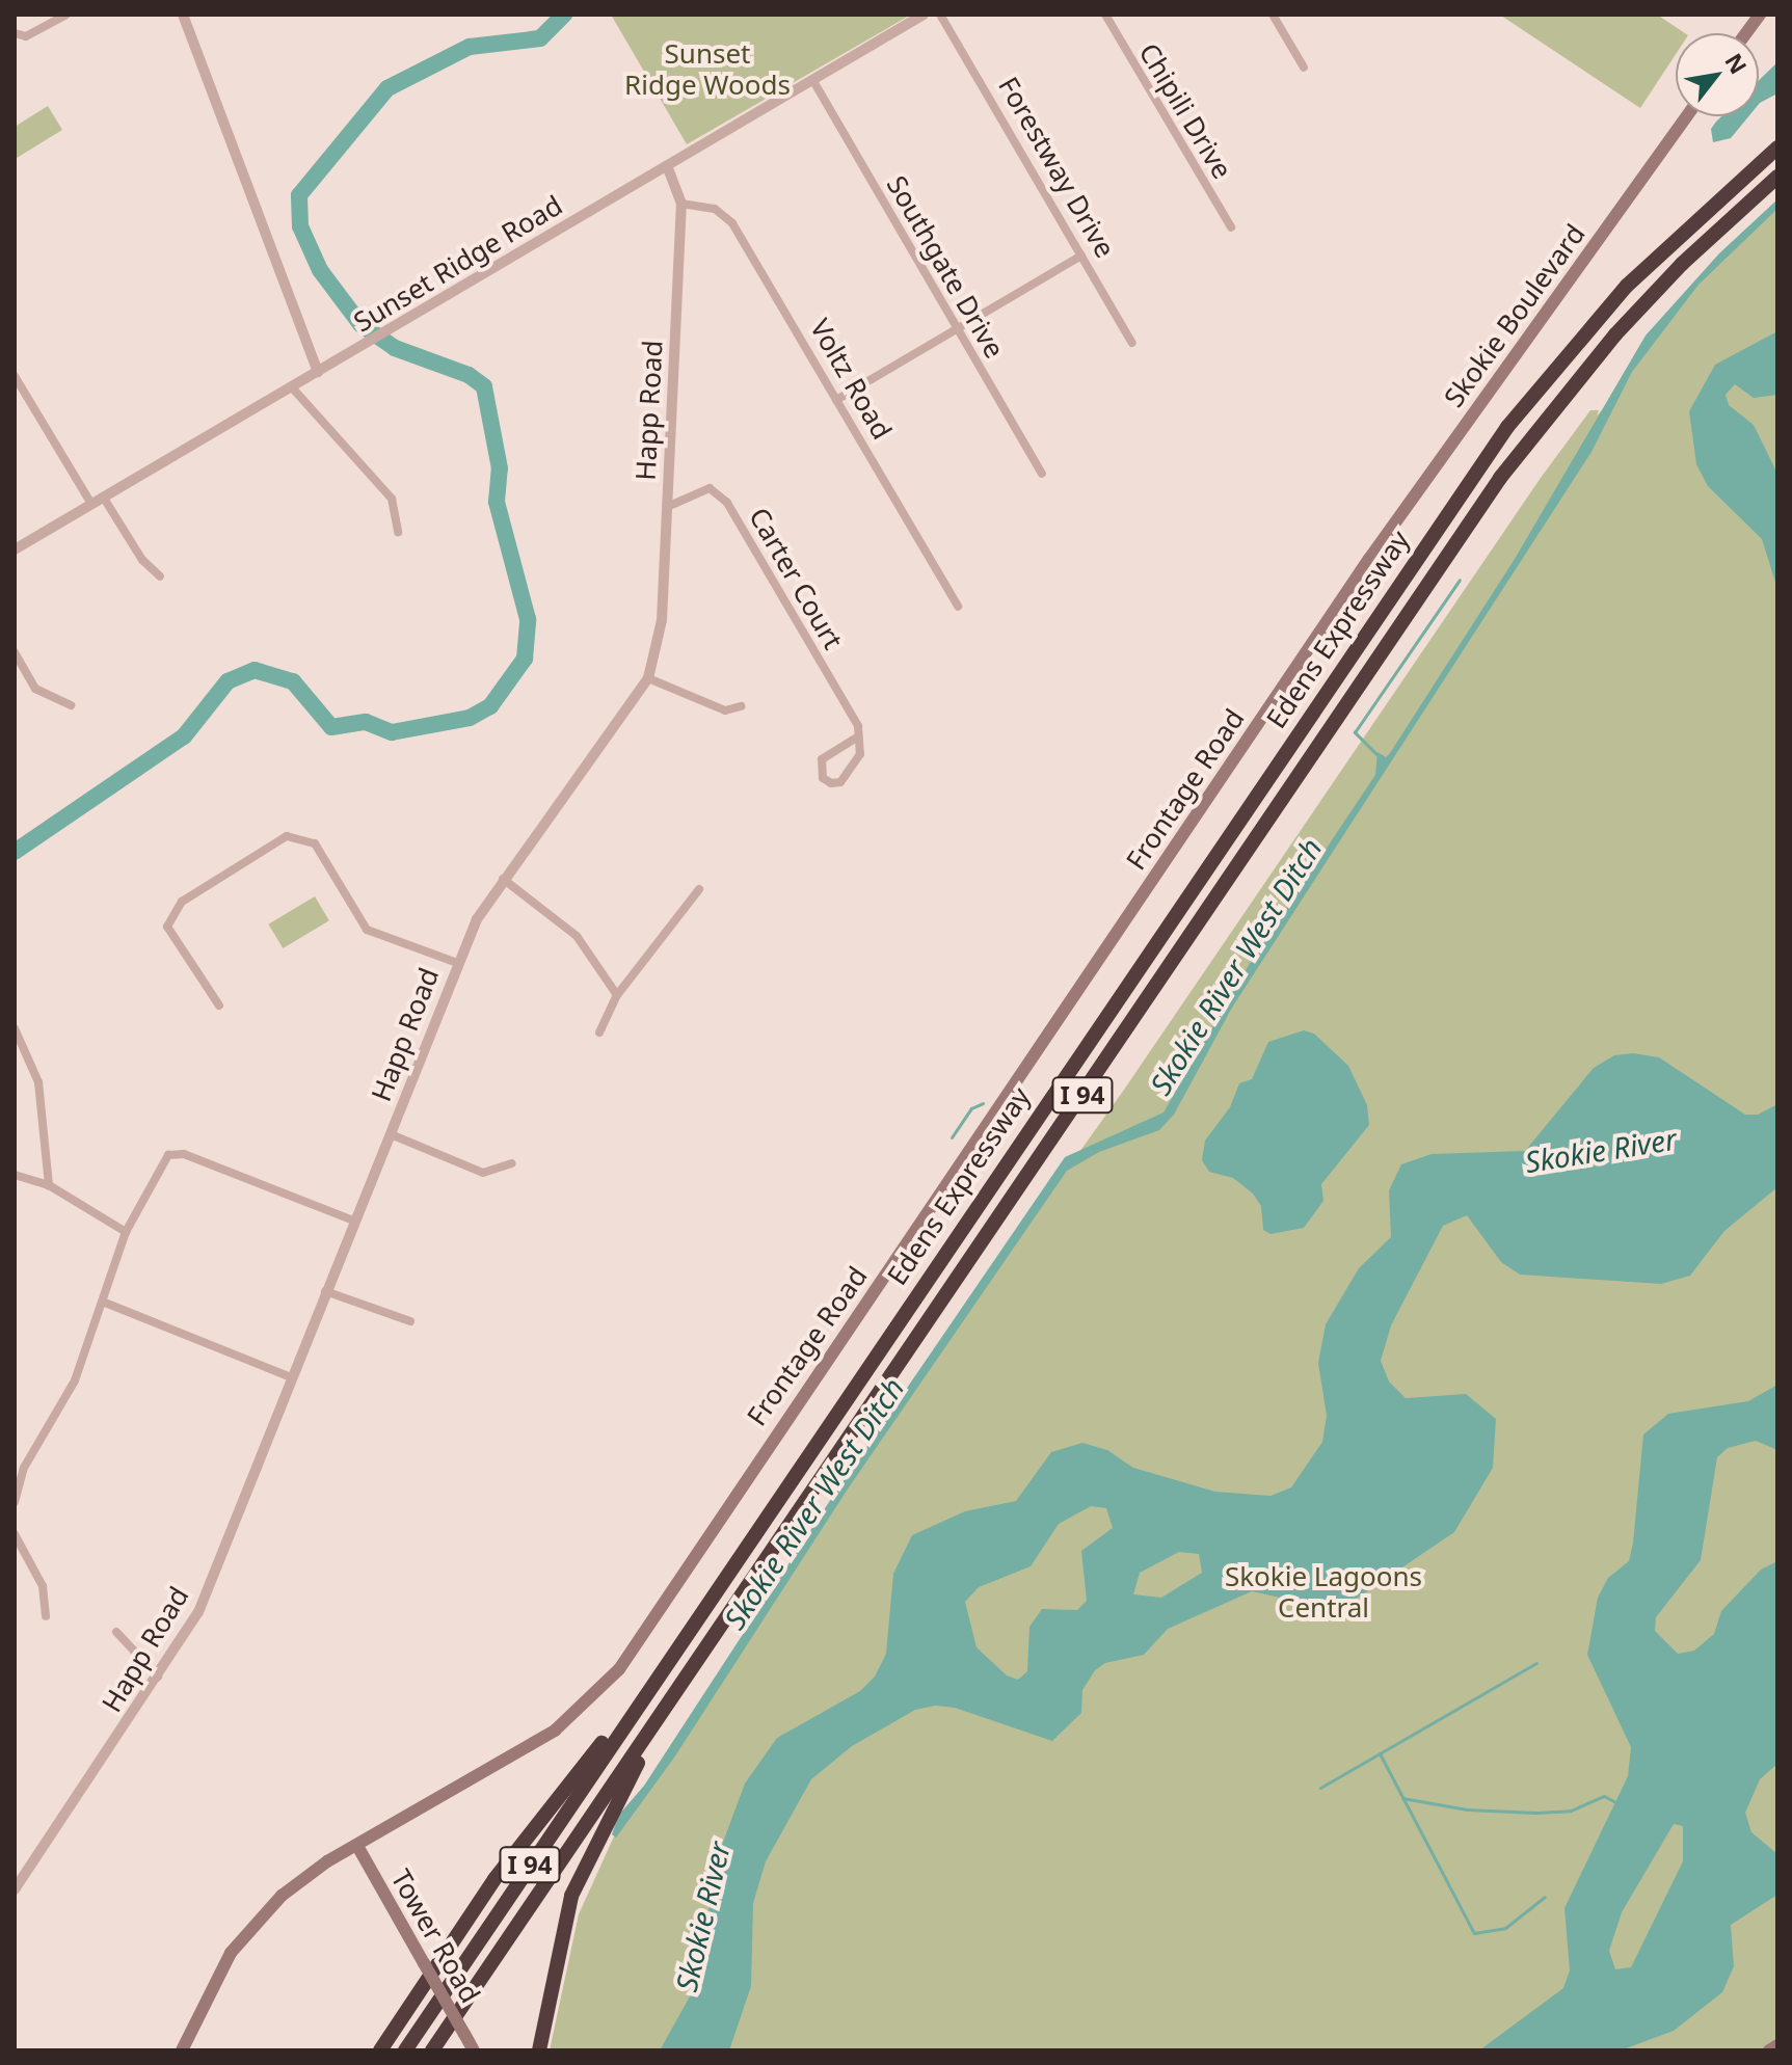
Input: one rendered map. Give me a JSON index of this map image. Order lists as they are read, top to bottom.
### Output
{
  "streets": {
    "highway": ["Edens Expressway", "I 94"],
    "main road": ["Skokie Boulevard", "Frontage Road", "Tower Road"],
    "street": [
      "Chipili Drive",
      "Forestway Drive",
      "Sunset Ridge Road",
      "Southgate Drive",
      "Voltz Road",
      "Happ Road",
      "Carter Court"
    ]
  },
  "crossings": [
    ["Sunset Ridge Road", "Southgate Drive"],
    ["Sunset Ridge Road", "Happ Road"],
    ["Skokie Boulevard", "Frontage Road"],
    ["Voltz Road", "Happ Road"],
    ["Happ Road", "Carter Court"],
    ["Frontage Road", "Tower Road"]
  ],
  "water": ["Skokie River West Ditch", "Skokie River"],
  "parks": ["Sunset Ridge Woods", "Skokie Lagoons Central"],
  "north": "top right"
}
